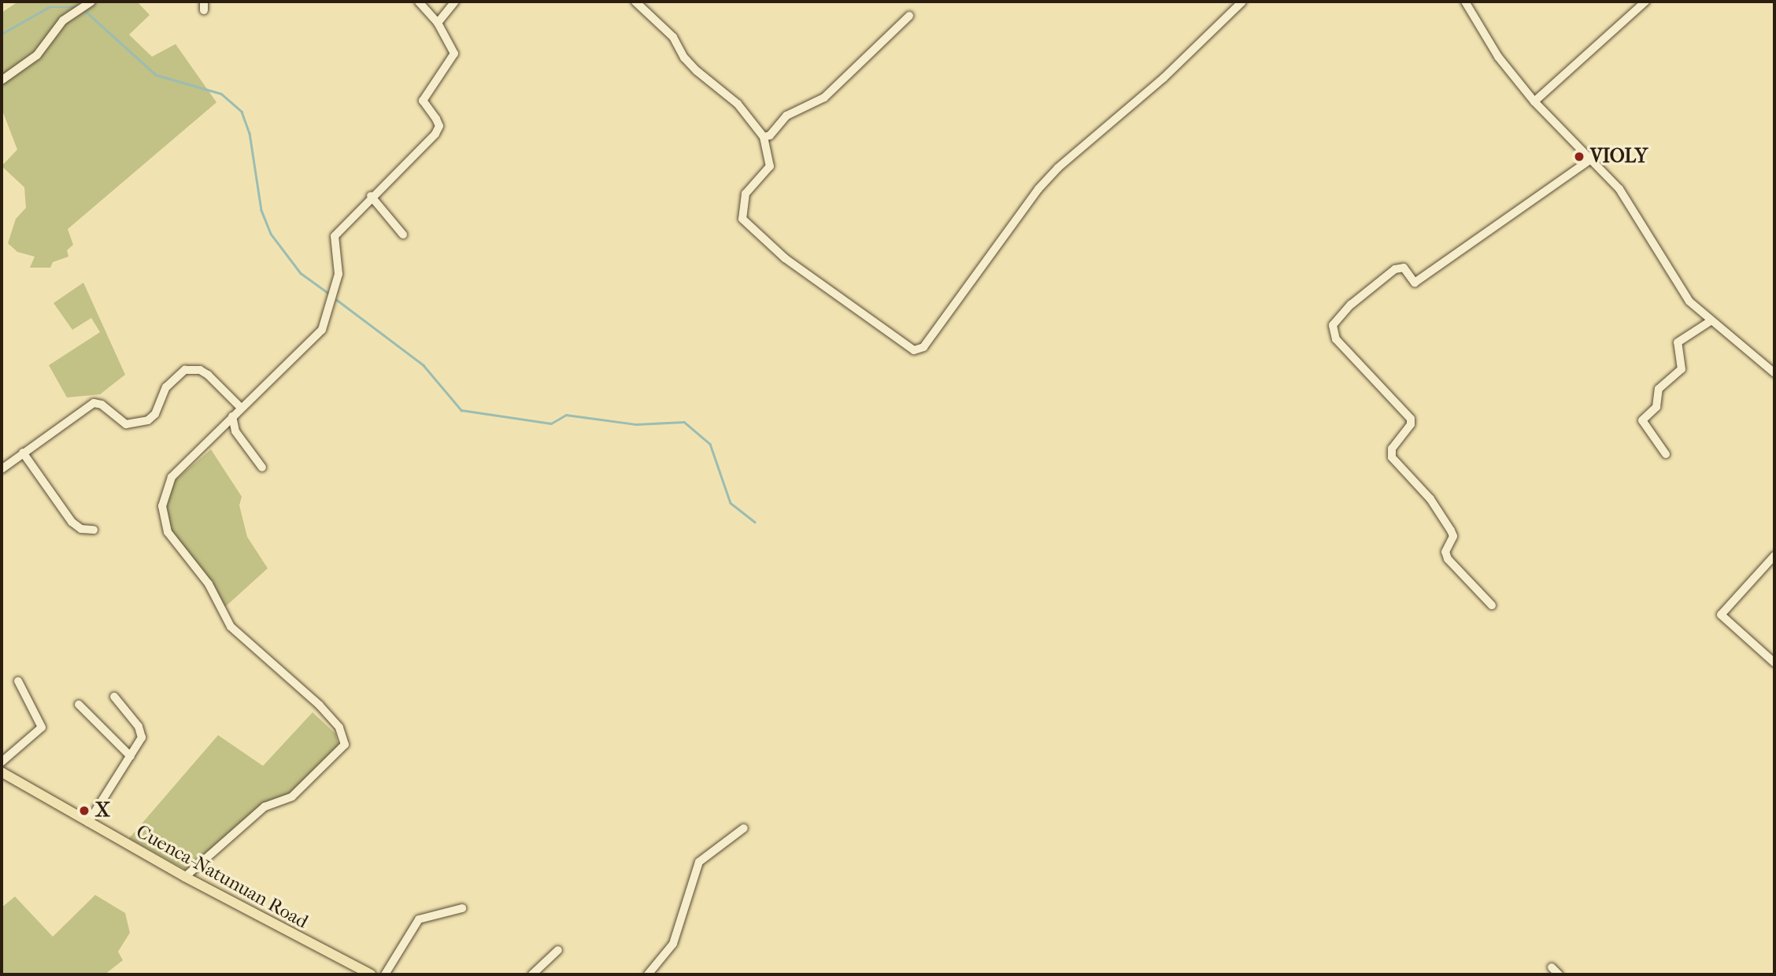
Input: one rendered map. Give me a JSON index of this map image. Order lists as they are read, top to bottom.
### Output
{
  "streets": {
    "main road": ["Cuenca-Natunuan Road"]
  },
  "places": ["VIOLY", "X"]
}
